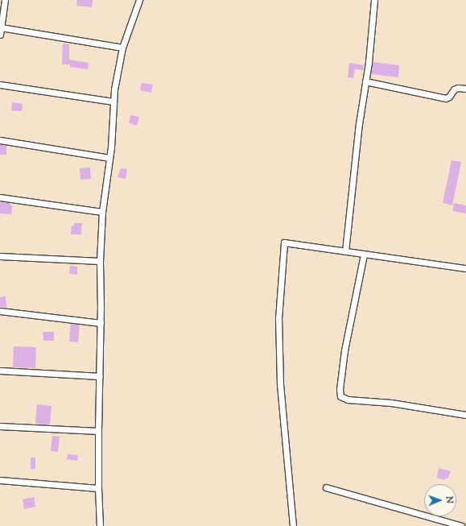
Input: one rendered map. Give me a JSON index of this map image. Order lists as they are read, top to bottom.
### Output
{
  "north": "right"
}
